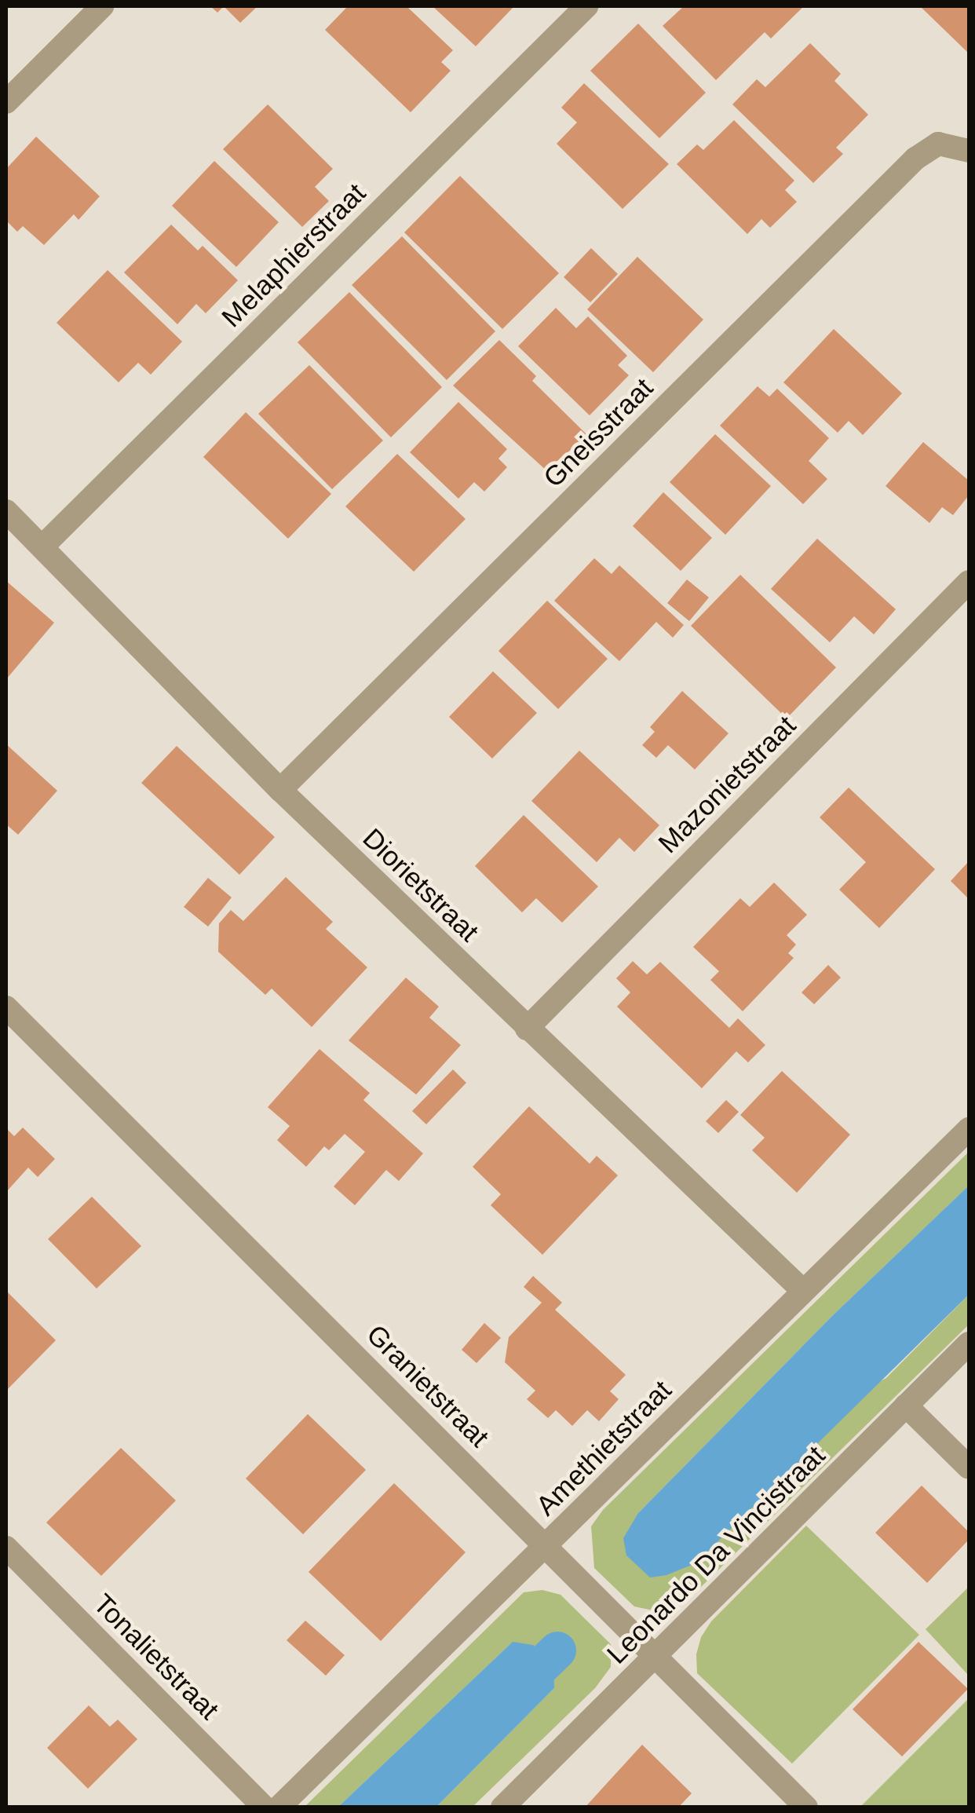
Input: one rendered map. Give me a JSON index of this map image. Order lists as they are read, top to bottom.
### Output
{
  "streets": {
    "street": [
      "Melaphierstraat",
      "Gneisstraat",
      "Mazonietstraat",
      "Diorietstraat",
      "Granietstraat",
      "Amethietstraat",
      "Leonardo Da Vincistraat",
      "Tonalietstraat"
    ]
  },
  "crossings": [
    ["Melaphierstraat", "Diorietstraat"],
    ["Gneisstraat", "Diorietstraat"],
    ["Mazonietstraat", "Diorietstraat"],
    ["Diorietstraat", "Amethietstraat"],
    ["Granietstraat", "Amethietstraat"],
    ["Granietstraat", "Leonardo Da Vincistraat"]
  ]
}
